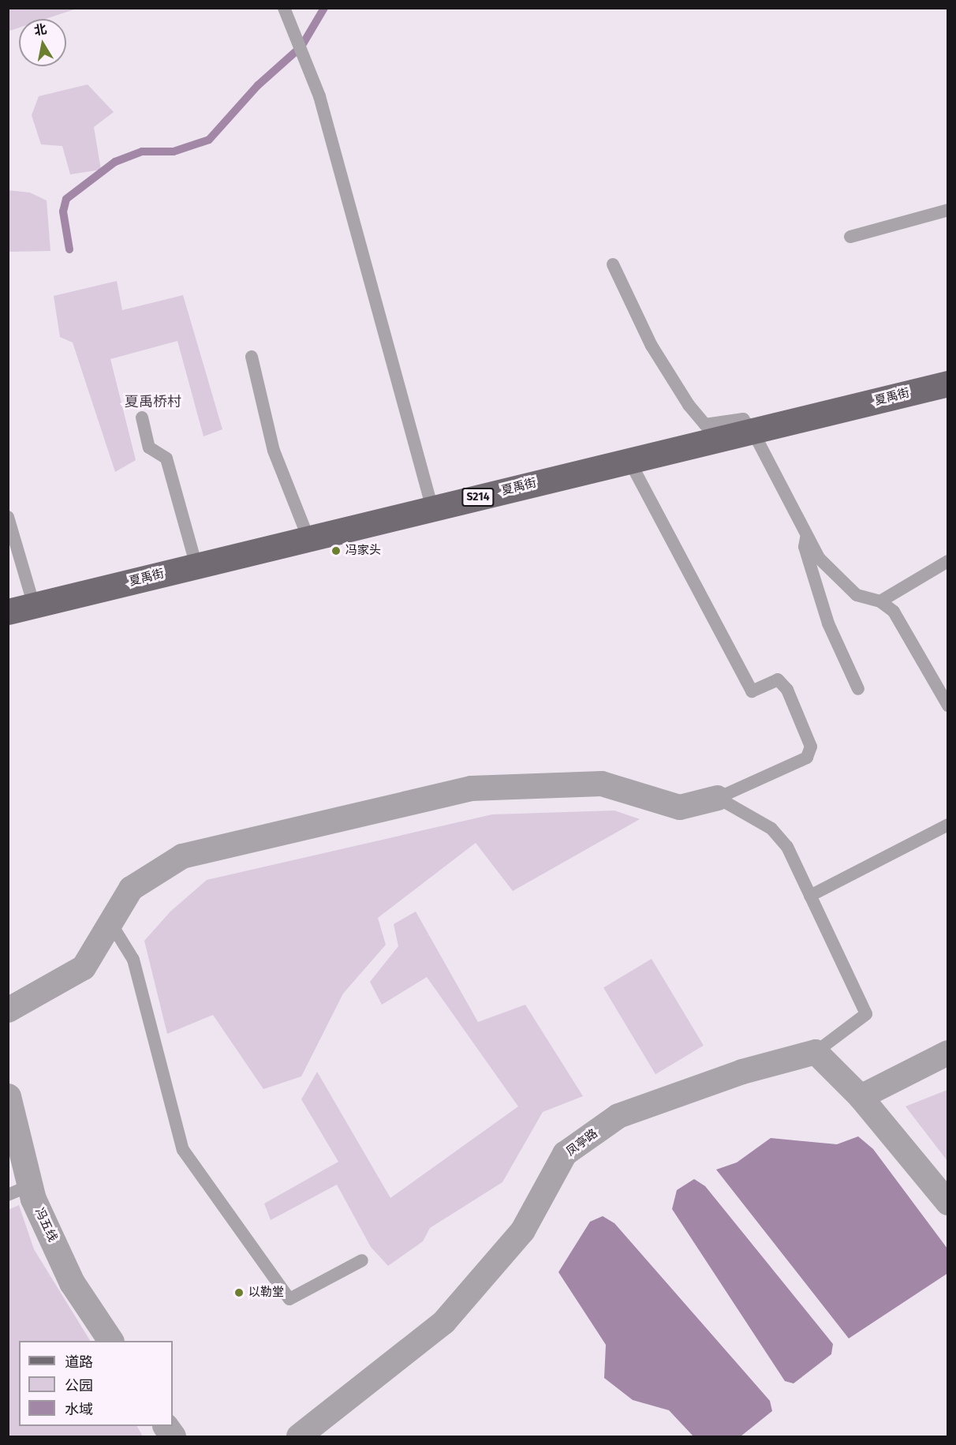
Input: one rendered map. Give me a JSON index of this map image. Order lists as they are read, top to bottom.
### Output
{
  "streets": {
    "main road": ["夏禹街", "S214"],
    "street": ["凤亭路", "冯五线"]
  },
  "districts": ["夏禹桥村"],
  "places": ["冯家头", "以勒堂"],
  "legend": ["道路", "公园", "水域"],
  "north": "top"
}
